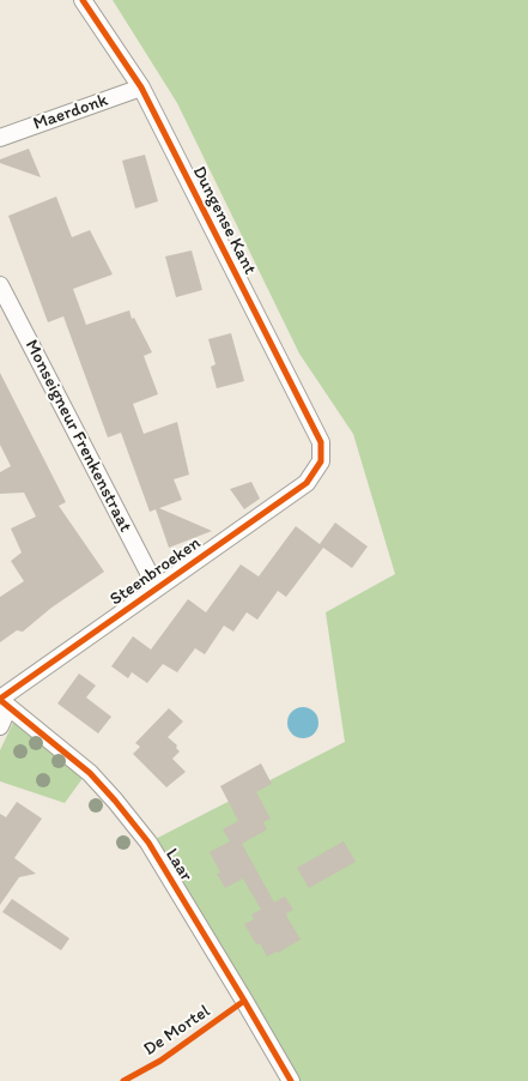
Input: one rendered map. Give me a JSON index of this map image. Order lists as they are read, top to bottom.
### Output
{
  "streets": {
    "street": [
      "Maerdonk",
      "Dungense Kant",
      "Monseigneur Frenkenstraat",
      "Steenbroeken",
      "Laar"
    ],
    "cycle path": ["De Mortel"]
  },
  "crossings": [
    ["Maerdonk", "Dungense Kant"],
    ["Dungense Kant", "Steenbroeken"],
    ["Monseigneur Frenkenstraat", "Steenbroeken"],
    ["Steenbroeken", "Laar"]
  ]
}
